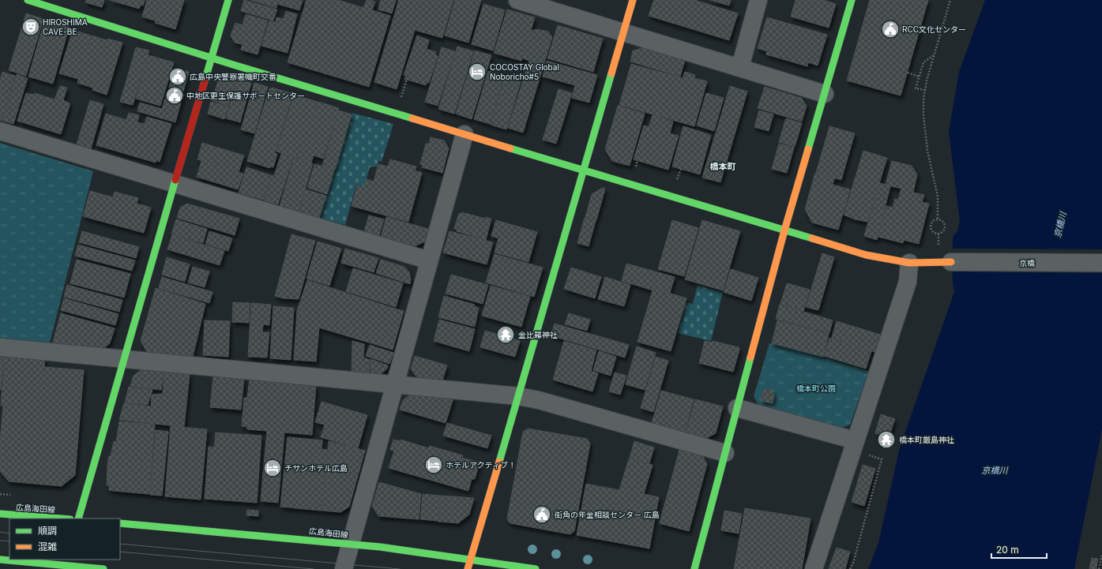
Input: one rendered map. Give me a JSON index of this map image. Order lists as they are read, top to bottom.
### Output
{
  "streets": {
    "street": ["京橋", "広島海田線"]
  },
  "districts": ["橋本町"],
  "water": ["京橋川"],
  "parks": ["橋本町公園"],
  "places": {
    "theatre": ["HIROSHIMA CAVE-BE"],
    "public building": [
      "RCC文化センター",
      "広島中央警察署幟町交番",
      "中地区更生保護サポートセンター",
      "街角の年金相談センター 広島"
    ],
    "hotel": ["COCOSTAY Global Noboricho#5", "ホテルアクティブ！", "チサンホテル広島"],
    "temple": ["金比羅神社", "橋本町厳島神社"]
  },
  "legend": ["順調", "混雑"],
  "scale_bar": "20 m"
}
